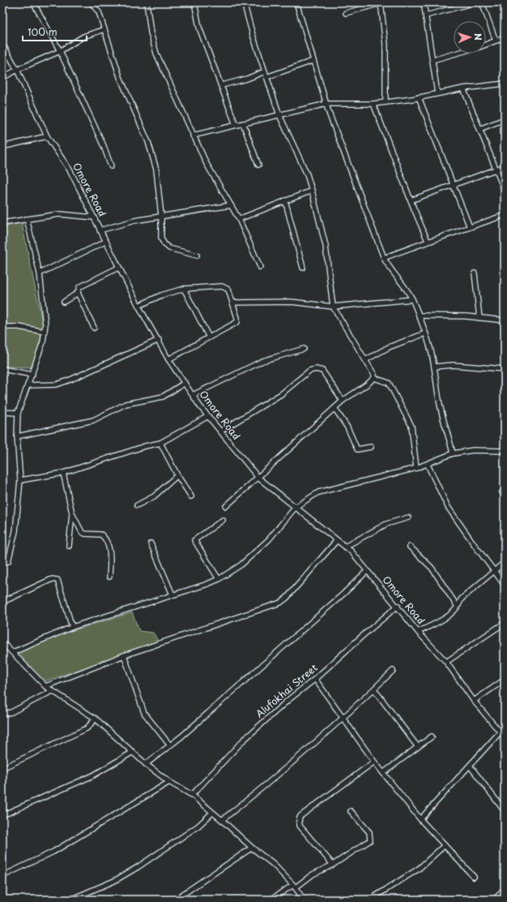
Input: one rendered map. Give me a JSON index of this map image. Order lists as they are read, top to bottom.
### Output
{
  "streets": {
    "street": ["Omore Road", "Alufokhai Street"]
  },
  "crossings": [
    ["Omore Road", "Alufokhai Street"]
  ],
  "scale_bar": "100 m",
  "north": "right"
}
